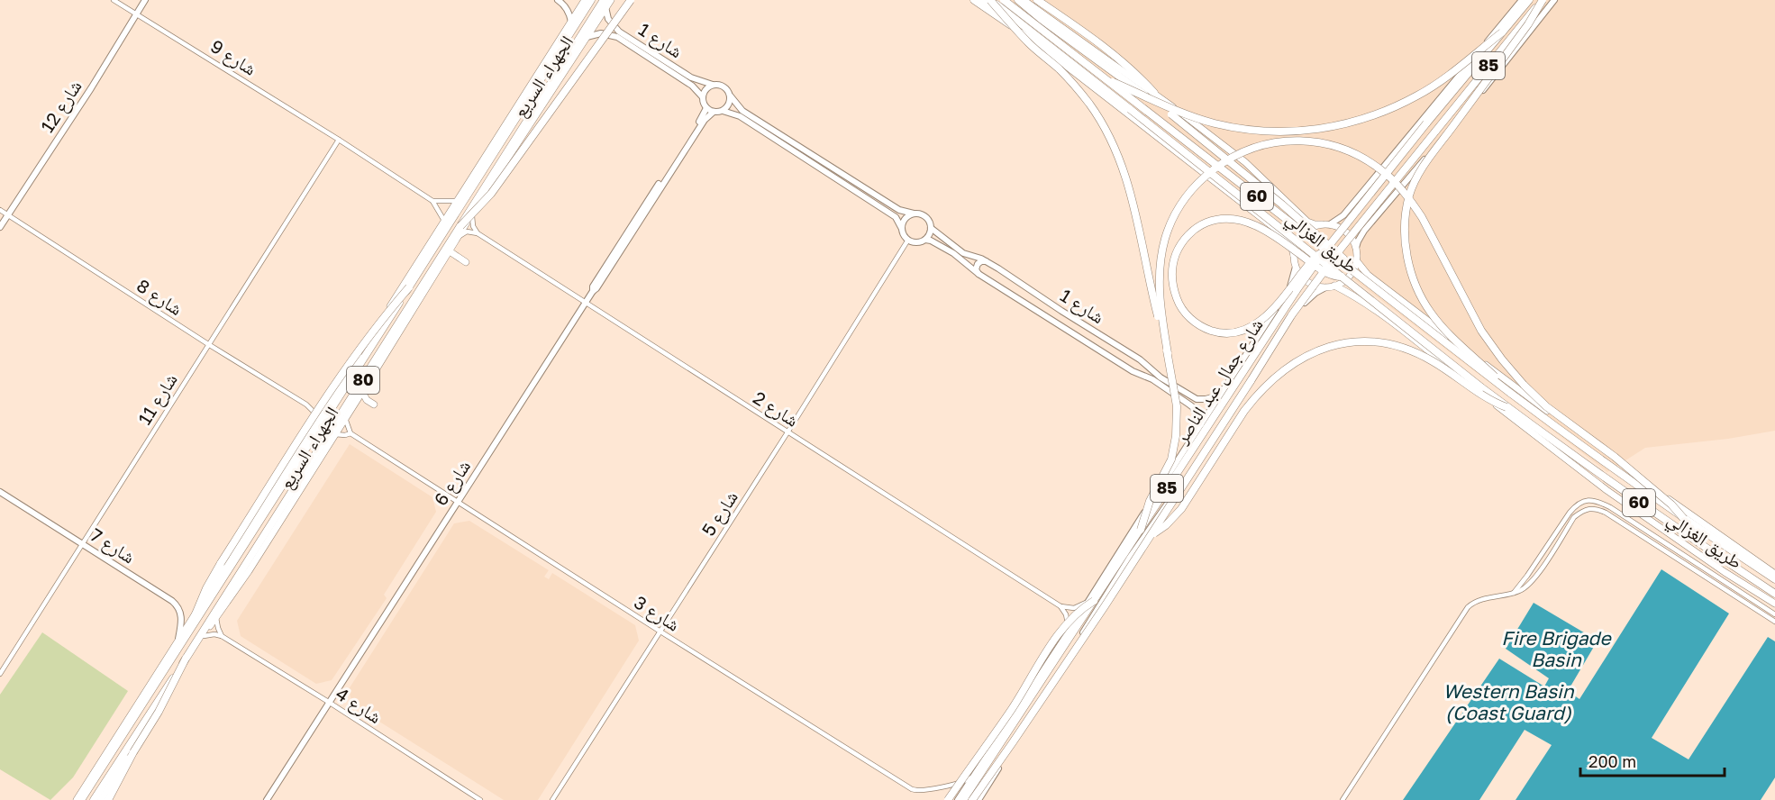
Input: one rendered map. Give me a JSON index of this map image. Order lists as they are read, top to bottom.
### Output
{
  "streets": {
    "highway": [
      "85",
      "الجهراء السريع",
      "60",
      "طريق الغزالي",
      "80",
      "شارع جمال عبد الناصر"
    ],
    "street": [
      "شارع 1",
      "شارع 9",
      "شارع 12",
      "شارع 8",
      "شارع 11",
      "شارع 2",
      "شارع 6",
      "شارع 5",
      "شارع 7",
      "شارع 3",
      "شارع 4"
    ]
  },
  "crossings": [
    ["شارع 1", "الجهراء السريع"],
    ["شارع 1", "شارع 6"],
    ["شارع 1", "شارع 5"],
    ["شارع 9", "شارع 12"],
    ["شارع 9", "شارع 11"],
    ["الجهراء السريع", "شارع 8"],
    ["الجهراء السريع", "شارع 7"],
    ["شارع 12", "شارع 8"],
    ["60", "طريق الغزالي"],
    ["طريق الغزالي", "شارع جمال عبد الناصر"],
    ["شارع 8", "شارع 11"],
    ["شارع 11", "شارع 7"],
    ["شارع 2", "شارع 6"],
    ["شارع 2", "شارع 5"],
    ["شارع 6", "شارع 3"],
    ["شارع 6", "شارع 4"],
    ["شارع 5", "شارع 3"]
  ],
  "water": ["Fire Brigade Basin", "Western Basin (Coast Guard)"],
  "scale_bar": "200 m"
}
